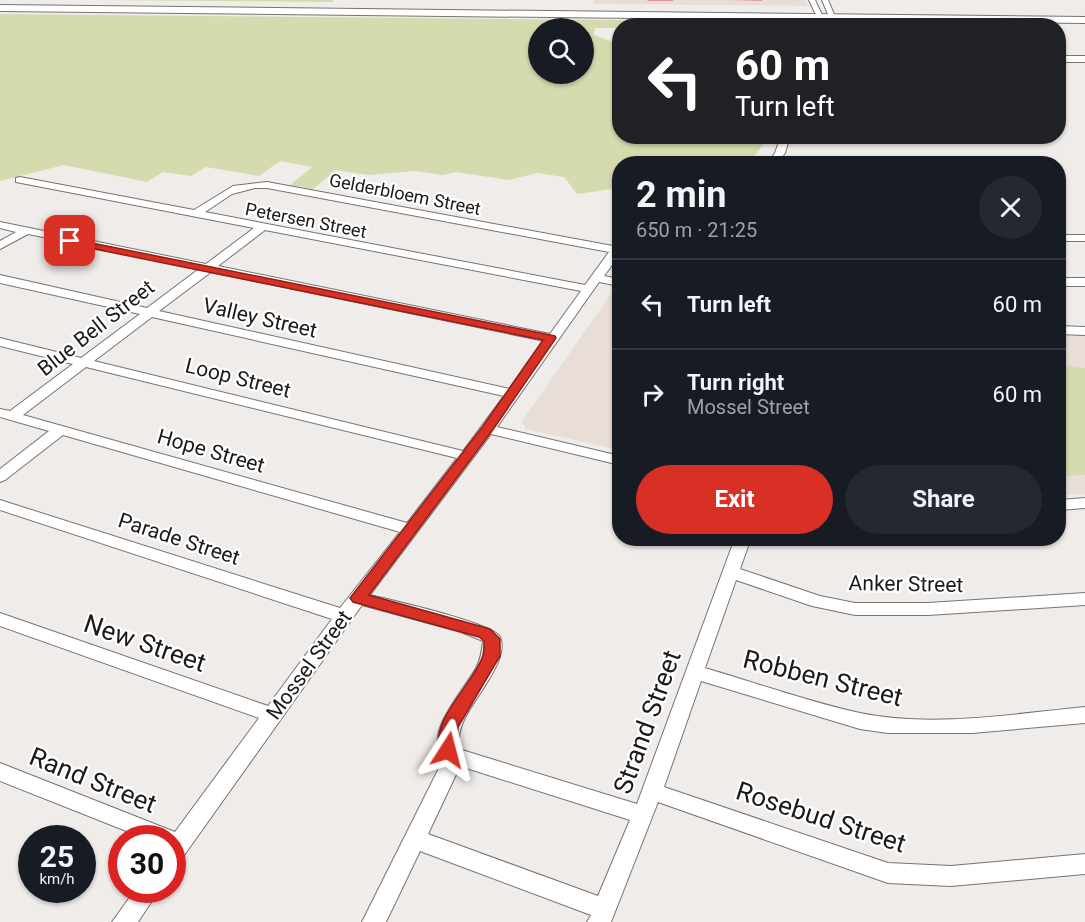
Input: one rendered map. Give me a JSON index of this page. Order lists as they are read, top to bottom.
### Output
{
  "streets": {
    "street": [
      "Gelderbloem Street",
      "Petersen Street",
      "Valley Street",
      "Blue Bell Street",
      "Loop Street",
      "Hope Street",
      "Parade Street",
      "Anker Street",
      "New Street",
      "Mossel Street",
      "Robben Street",
      "Strand Street",
      "Rand Street",
      "Rosebud Street"
    ]
  },
  "crossings": [
    ["Gelderbloem Street", "Petersen Street"],
    ["Petersen Street", "Blue Bell Street"],
    ["Petersen Street", "Mossel Street"],
    ["Valley Street", "Blue Bell Street"],
    ["Valley Street", "Mossel Street"],
    ["Blue Bell Street", "Loop Street"],
    ["Blue Bell Street", "Hope Street"],
    ["Loop Street", "Mossel Street"],
    ["Hope Street", "Mossel Street"],
    ["Parade Street", "Mossel Street"],
    ["Anker Street", "Strand Street"],
    ["New Street", "Mossel Street"],
    ["Robben Street", "Strand Street"],
    ["Strand Street", "Rosebud Street"]
  ],
  "page": {
    "turn": ["60 m", "Turn left"],
    "heading": ["2 min", "650 m · 21:25"],
    "list": [
      {
        "name": "Turn left",
        "value": "60 m"
      },
      {
        "name": "Turn right",
        "note": "Mossel Street",
        "value": "60 m"
      }
    ],
    "buttons": ["Exit", "Share"],
    "speed": "25 km/h",
    "limit": "30"
  }
}
